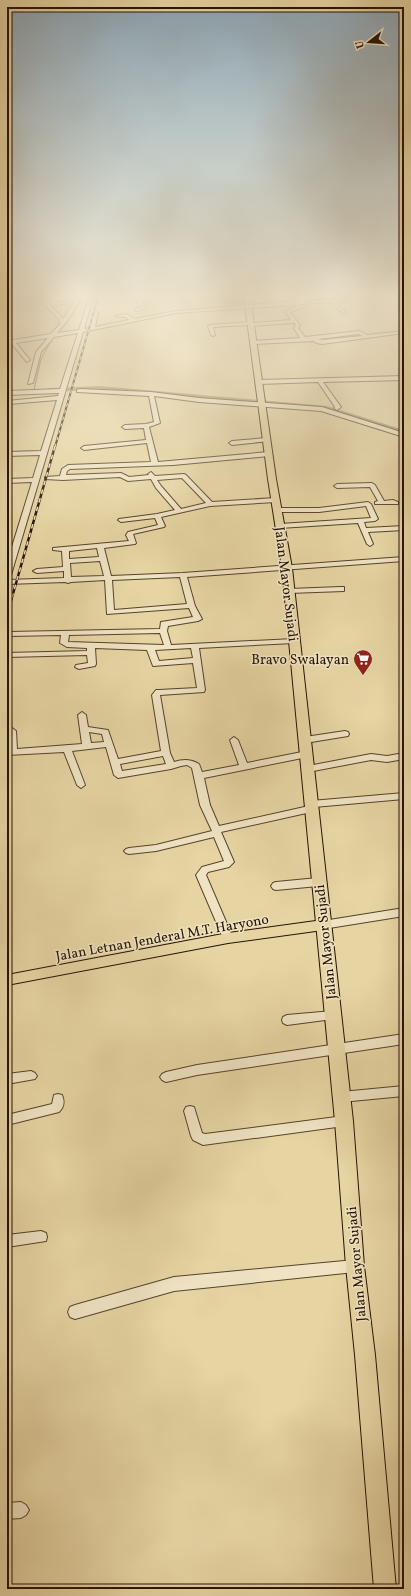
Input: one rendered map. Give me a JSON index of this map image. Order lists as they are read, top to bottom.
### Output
{
  "streets": {
    "highway": ["Jalan Mayor Sujadi"],
    "main road": ["Jalan Letnan Jenderal M.T. Haryono"]
  },
  "crossings": [
    ["Jalan Mayor Sujadi", "Jalan Letnan Jenderal M.T. Haryono"]
  ],
  "places": {
    "supermarket": ["Bravo Swalayan"]
  },
  "north": "left"
}
